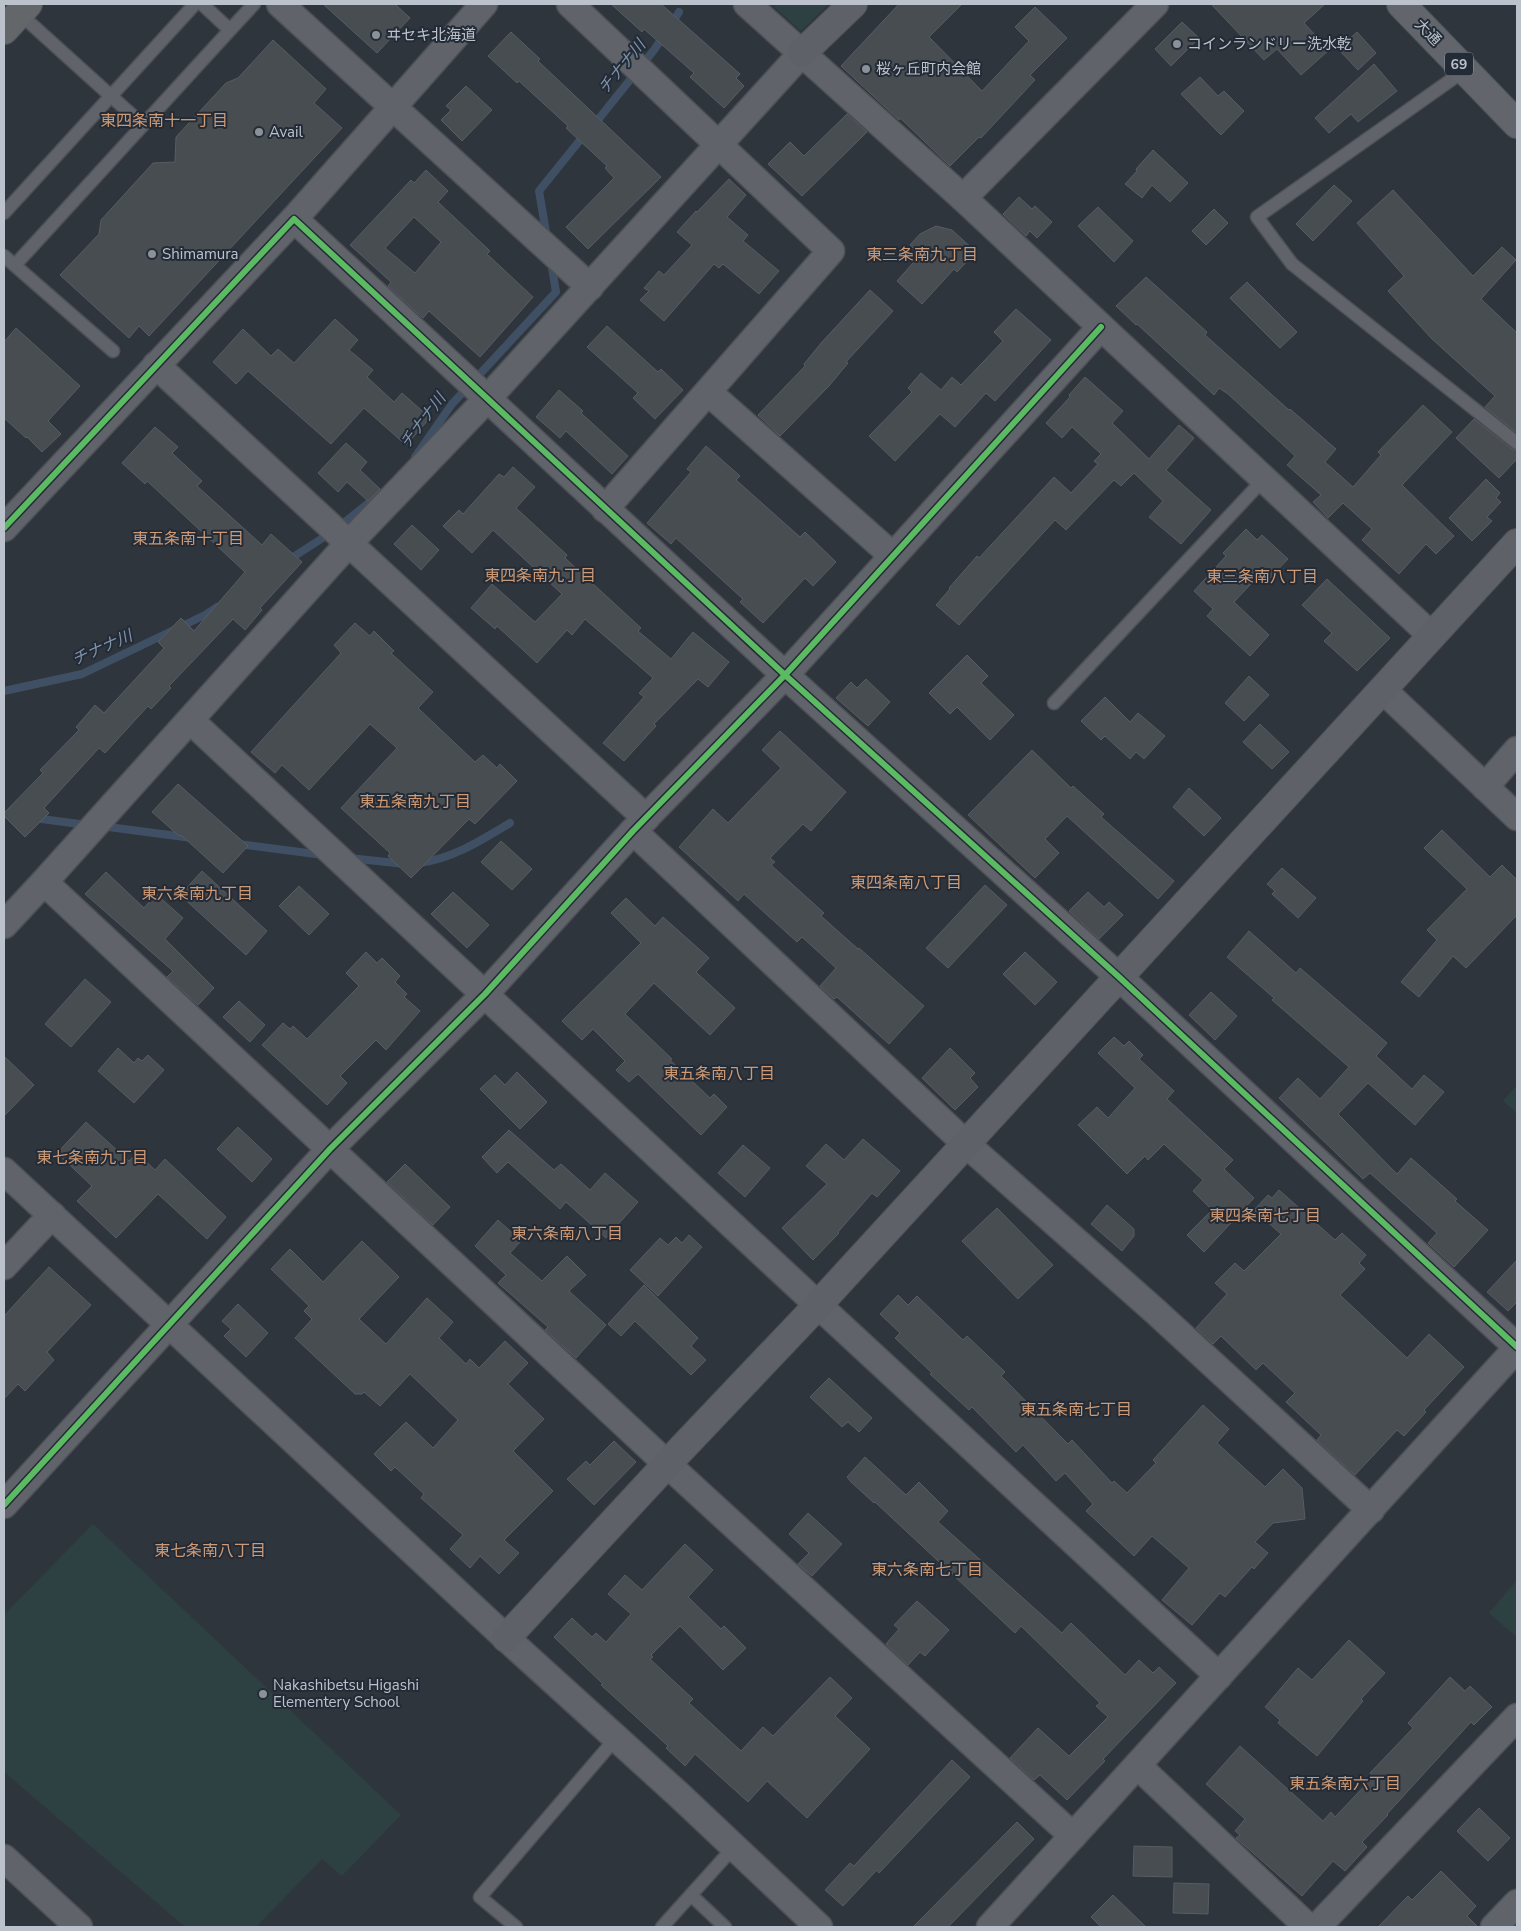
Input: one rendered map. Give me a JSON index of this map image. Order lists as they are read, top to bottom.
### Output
{
  "streets": {
    "main road": ["大通", "69"]
  },
  "districts": [
    "東四条南十一丁目",
    "東三条南九丁目",
    "東五条南十丁目",
    "東四条南九丁目",
    "東三条南八丁目",
    "東五条南九丁目",
    "東四条南八丁目",
    "東六条南九丁目",
    "東五条南八丁目",
    "東七条南九丁目",
    "東四条南七丁目",
    "東六条南八丁目",
    "東五条南七丁目",
    "東七条南八丁目",
    "東六条南七丁目",
    "東五条南六丁目"
  ],
  "water": ["チナナ川"],
  "places": [
    "ヰセキ北海道",
    "コインランドリー洗水乾",
    "桜ヶ丘町内会館",
    "Avail",
    "Shimamura",
    "Nakashibetsu Higashi Elementery School"
  ]
}
